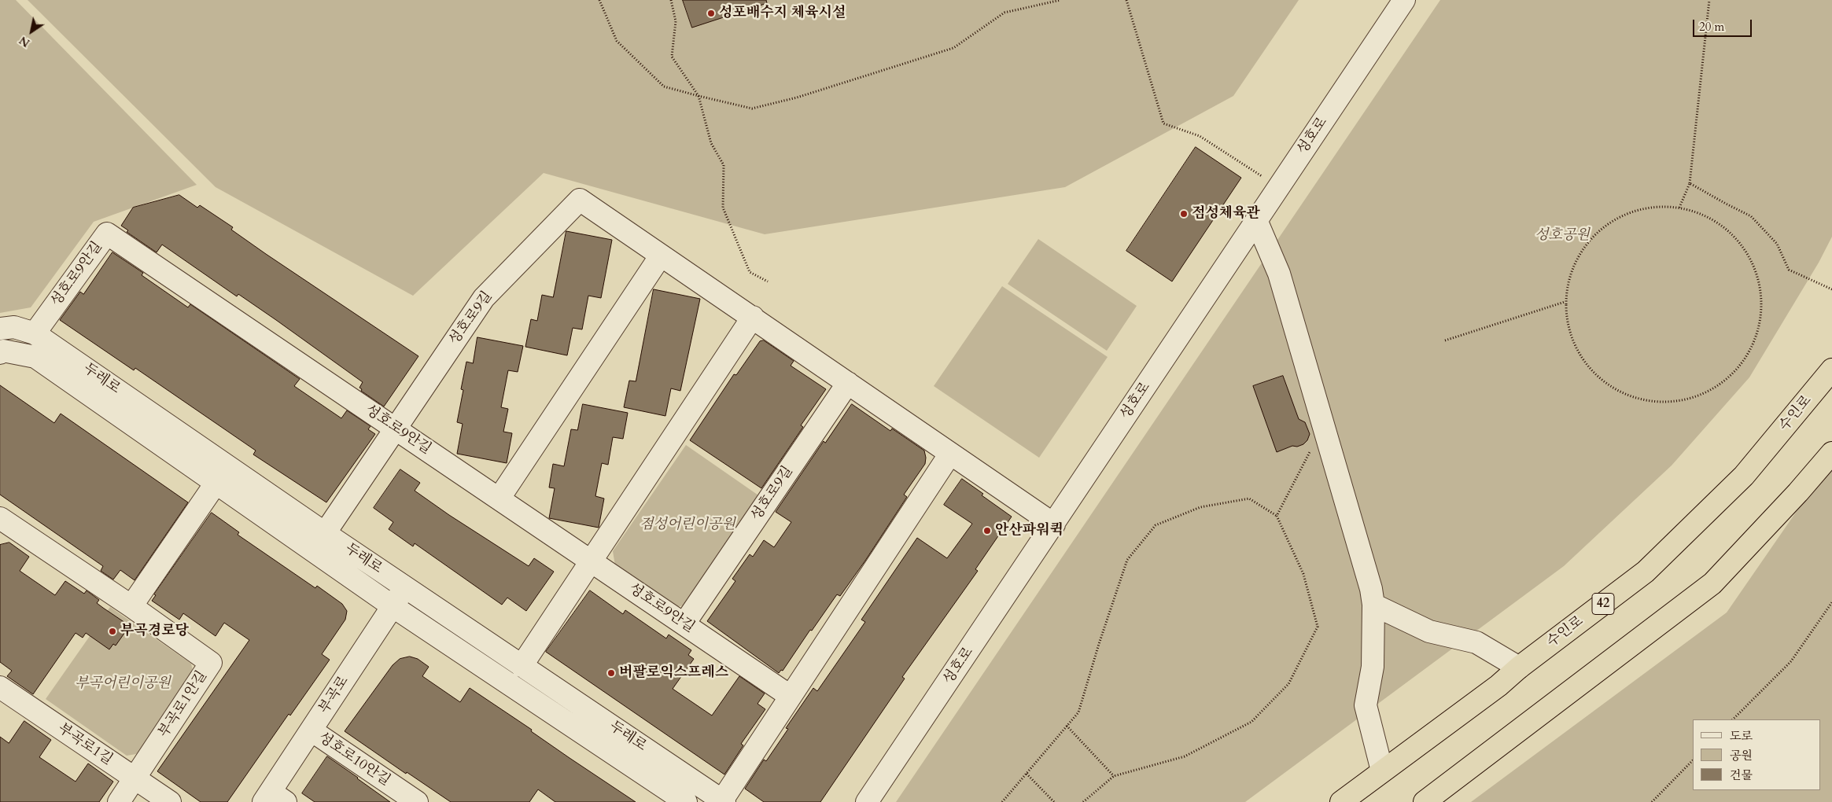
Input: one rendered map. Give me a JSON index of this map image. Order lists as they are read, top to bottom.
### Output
{
  "streets": {
    "highway": ["수인로", "42"],
    "street": [
      "성호로",
      "성호로9안길",
      "성호로9길",
      "두레로",
      "부곡로",
      "부곡로1안길",
      "부곡로1길",
      "성호로10안길"
    ]
  },
  "crossings": [
    ["성호로", "성호로9길"],
    ["성호로9안길", "성호로9길"],
    ["성호로9안길", "두레로"],
    ["성호로9길", "두레로"],
    ["두레로", "부곡로"],
    ["부곡로", "성호로10안길"],
    ["부곡로1안길", "부곡로1길"]
  ],
  "parks": ["성호공원", "점성어린이공원", "부곡어린이공원"],
  "places": [
    "성포배수지 체육시설",
    "점성체육관",
    "안산파워퀵",
    "부곡경로당",
    "버팔로익스프레스"
  ],
  "legend": ["도로", "공원", "건물"],
  "scale_bar": "20 m",
  "north": "bottom left"
}
